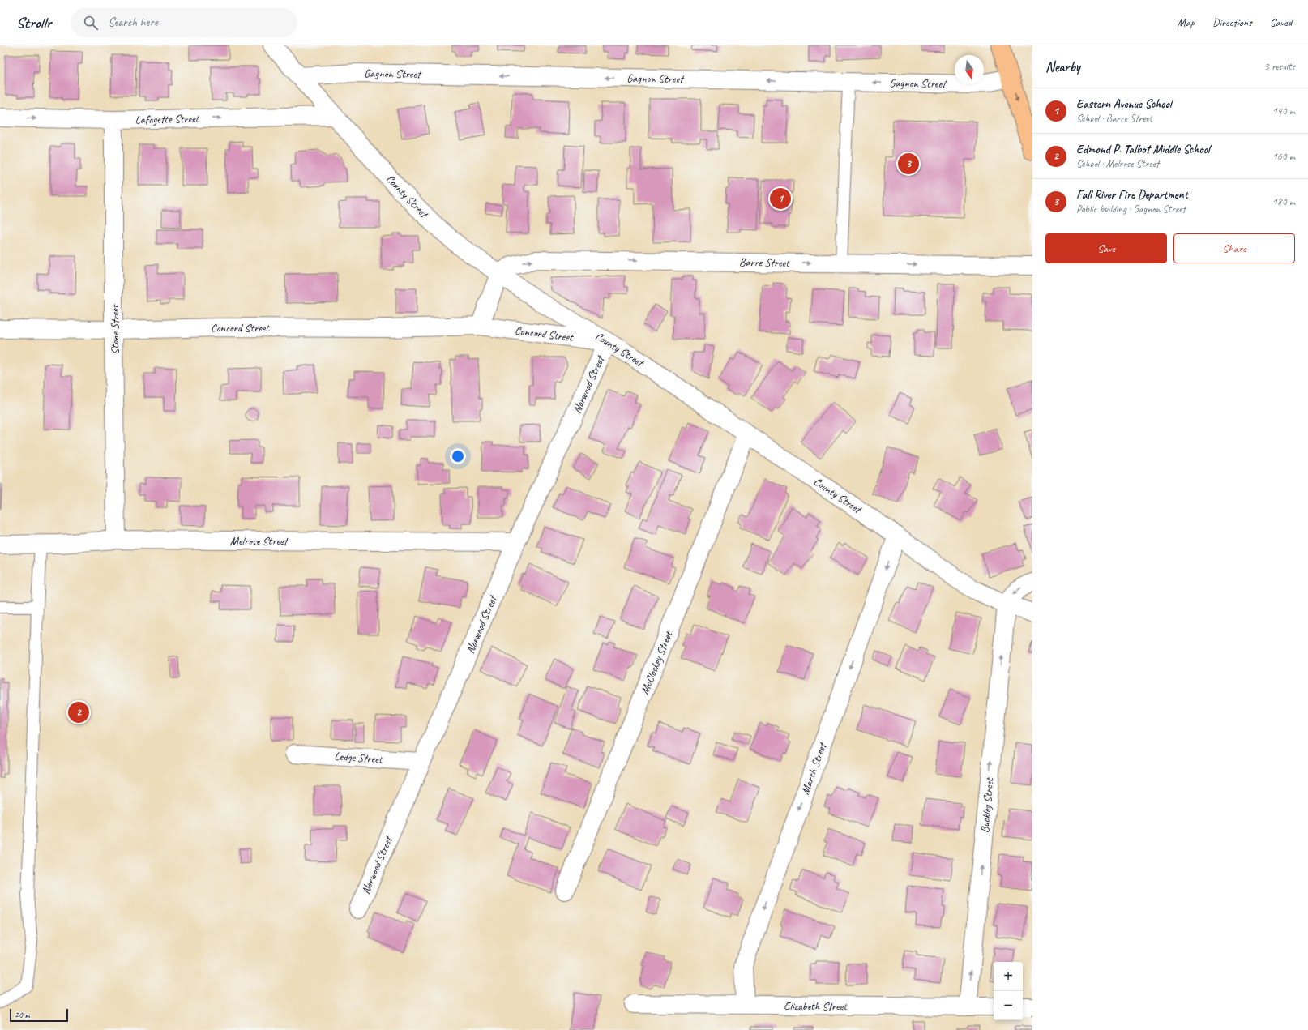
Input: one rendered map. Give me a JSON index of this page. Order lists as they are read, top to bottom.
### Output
{
  "streets": {
    "street": [
      "Gagnon Street",
      "Lafayette Street",
      "County Street",
      "Barre Street",
      "Concord Street",
      "Stone Street",
      "Norwood Street",
      "Melrose Street",
      "McCloskey Street",
      "Ledge Street",
      "Marsh Street",
      "Buckley Street",
      "Elizabeth Street"
    ]
  },
  "crossings": [
    ["Gagnon Street", "County Street"],
    ["Lafayette Street", "County Street"],
    ["Lafayette Street", "Stone Street"],
    ["County Street", "Barre Street"],
    ["County Street", "Concord Street"],
    ["County Street", "Norwood Street"],
    ["County Street", "McCloskey Street"],
    ["County Street", "Marsh Street"],
    ["County Street", "Buckley Street"],
    ["Concord Street", "Stone Street"],
    ["Concord Street", "Norwood Street"],
    ["Stone Street", "Melrose Street"],
    ["Norwood Street", "Melrose Street"],
    ["Norwood Street", "Ledge Street"],
    ["Marsh Street", "Elizabeth Street"],
    ["Buckley Street", "Elizabeth Street"]
  ],
  "one_way": [
    "Gagnon Street",
    "Lafayette Street",
    "Barre Street",
    "Marsh Street",
    "Buckley Street"
  ],
  "scale_bar": "20 m",
  "north": "bottom",
  "page": {
    "header": "Strollr",
    "search": "Search here",
    "nav": ["Map", "Directions", "Saved"],
    "heading": ["Nearby", "3 results"],
    "list": [
      {
        "mark": "1",
        "name": "Eastern Avenue School",
        "note": "School · Barre Street",
        "value": "140 m"
      },
      {
        "mark": "2",
        "name": "Edmond P. Talbot Middle School",
        "note": "School · Melrose Street",
        "value": "160 m"
      },
      {
        "mark": "3",
        "name": "Fall River Fire Department",
        "note": "Public building · Gagnon Street",
        "value": "180 m"
      }
    ],
    "pins": ["3", "1", "2"],
    "buttons": ["Save", "Share"],
    "map_buttons": ["+", "−"],
    "scale": "20 m"
  }
}
